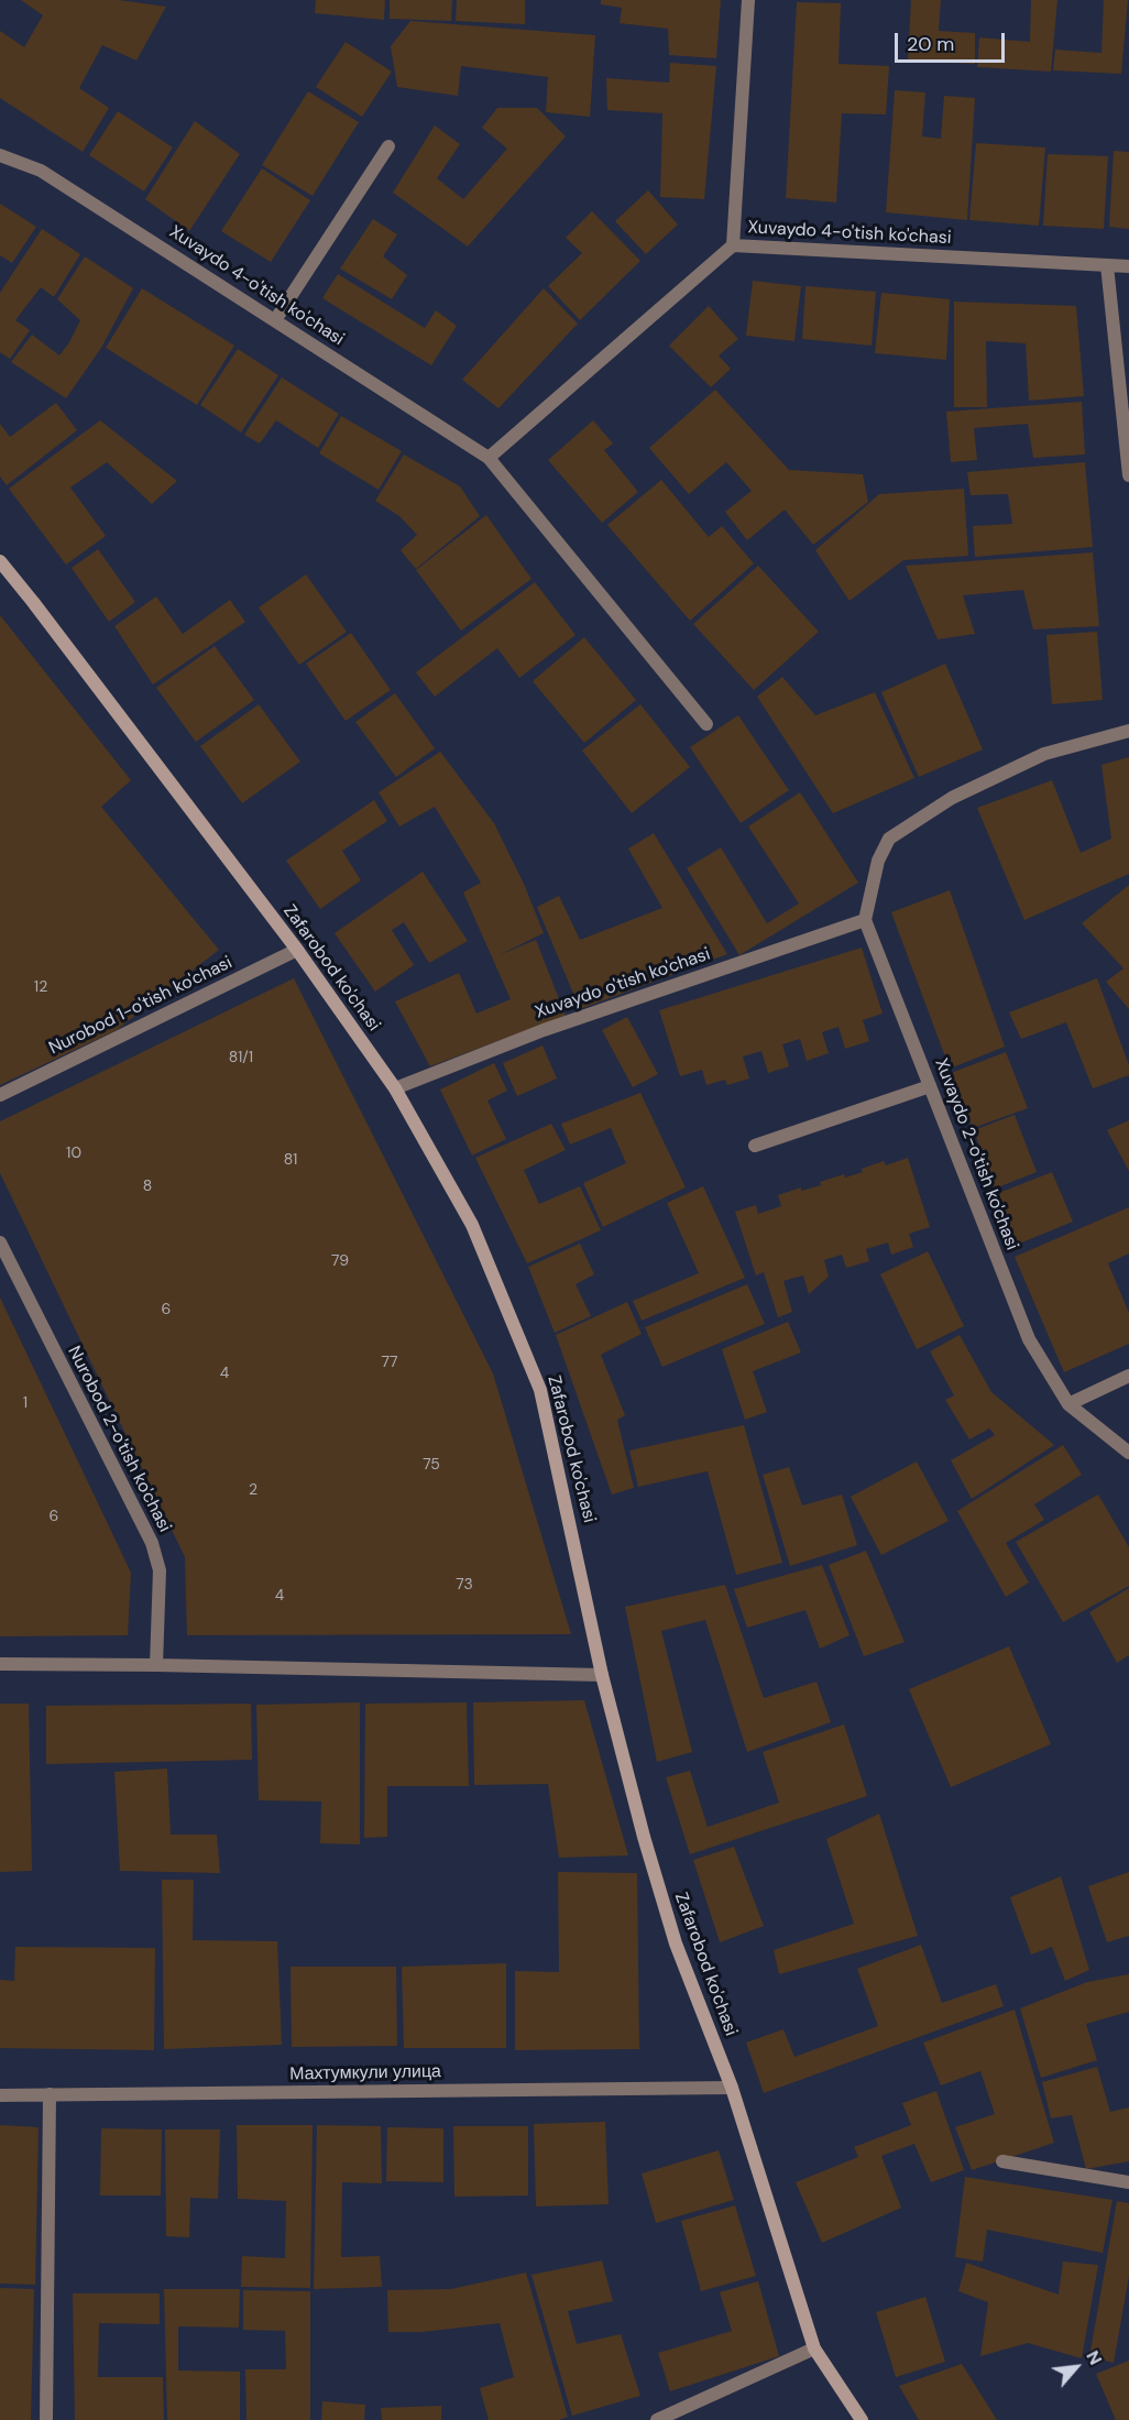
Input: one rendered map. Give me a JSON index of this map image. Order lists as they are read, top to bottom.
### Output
{
  "streets": {
    "street": [
      "Xuvaydo 4-o'tish ko'chasi",
      "Zafarobod ko'chasi",
      "Xuvaydo o'tish ko'chasi",
      "Nurobod 1-o'tish ko'chasi",
      "Xuvaydo 2-o'tish ko'chasi",
      "Nurobod 2-o'tish ko'chasi",
      "Махтумкули улица"
    ]
  },
  "crossings": [
    ["Zafarobod ko'chasi", "Xuvaydo o'tish ko'chasi"],
    ["Zafarobod ko'chasi", "Nurobod 1-o'tish ko'chasi"],
    ["Zafarobod ko'chasi", "Махтумкули улица"],
    ["Xuvaydo o'tish ko'chasi", "Xuvaydo 2-o'tish ko'chasi"]
  ],
  "house_numbers": [
    "12",
    "81/1",
    "10",
    "81",
    "8",
    "79",
    "6",
    "77",
    "4",
    "1",
    "75",
    "2",
    "6",
    "73",
    "4"
  ],
  "scale_bar": "20 m",
  "north": "top right"
}
